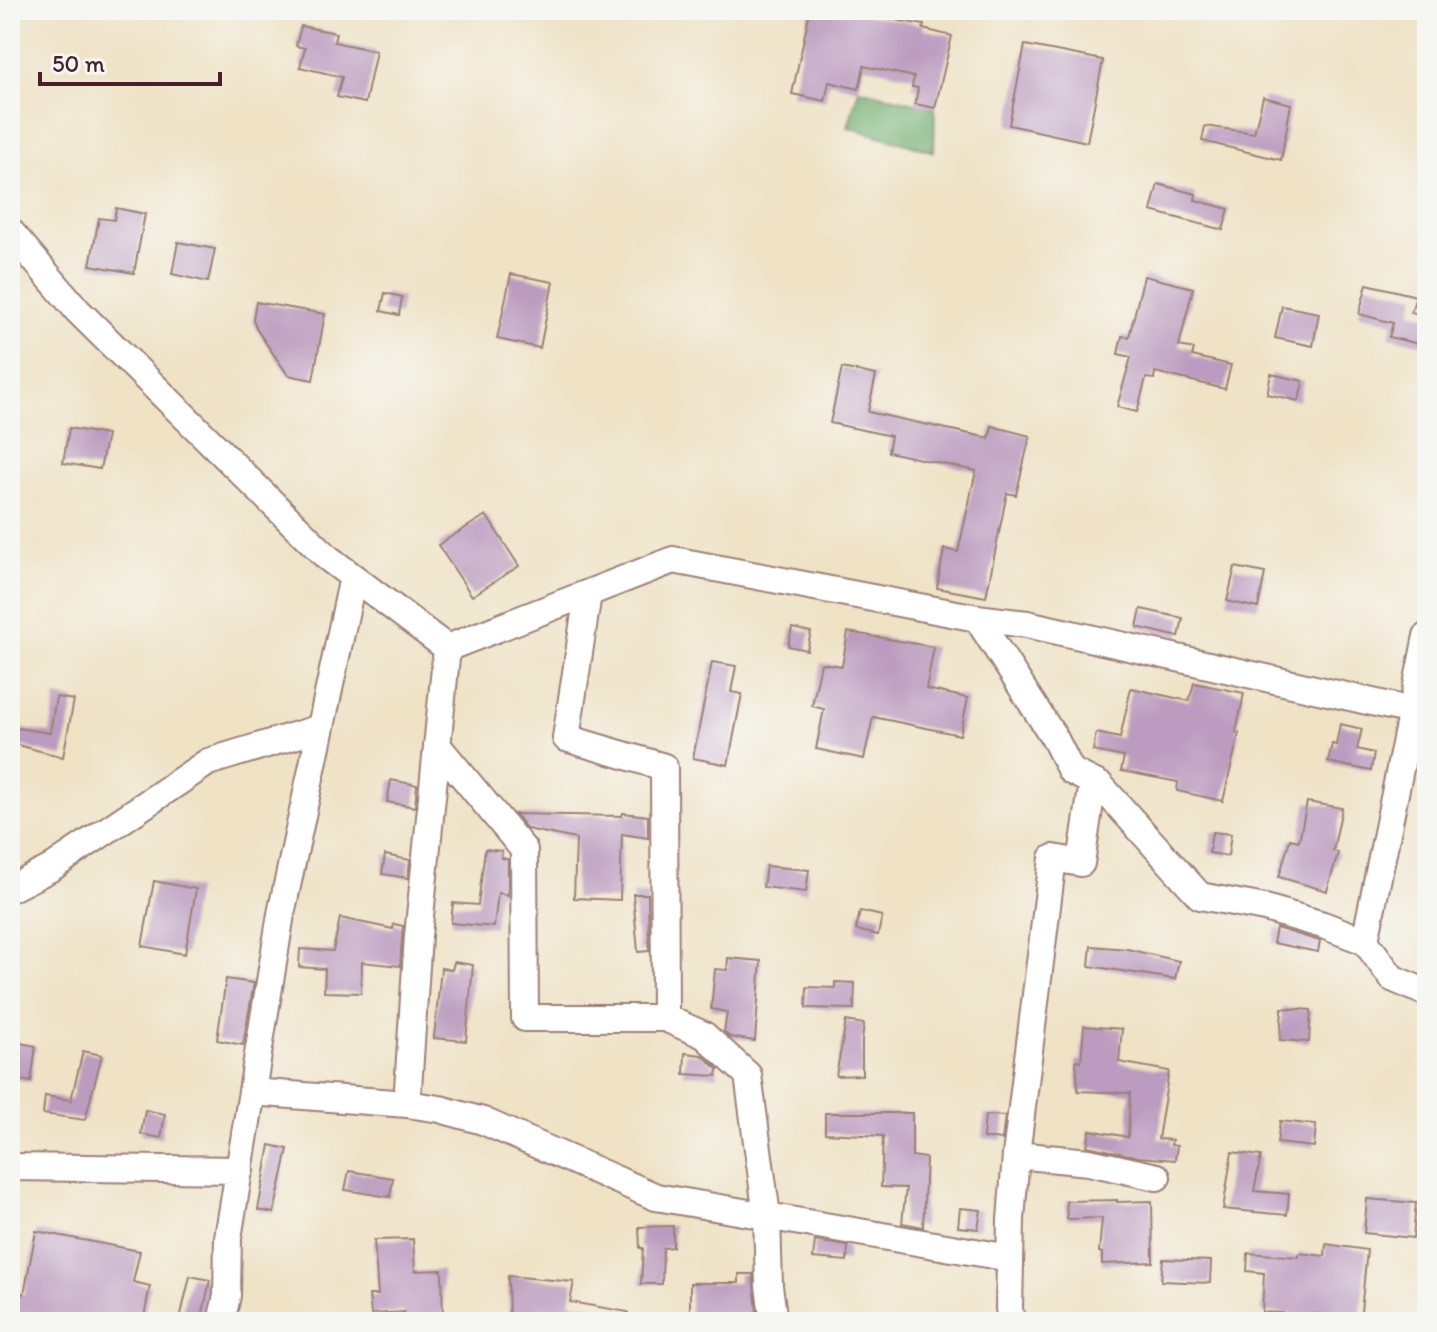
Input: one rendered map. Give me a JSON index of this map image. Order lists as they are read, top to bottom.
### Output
{
  "scale_bar": "50 m"
}
